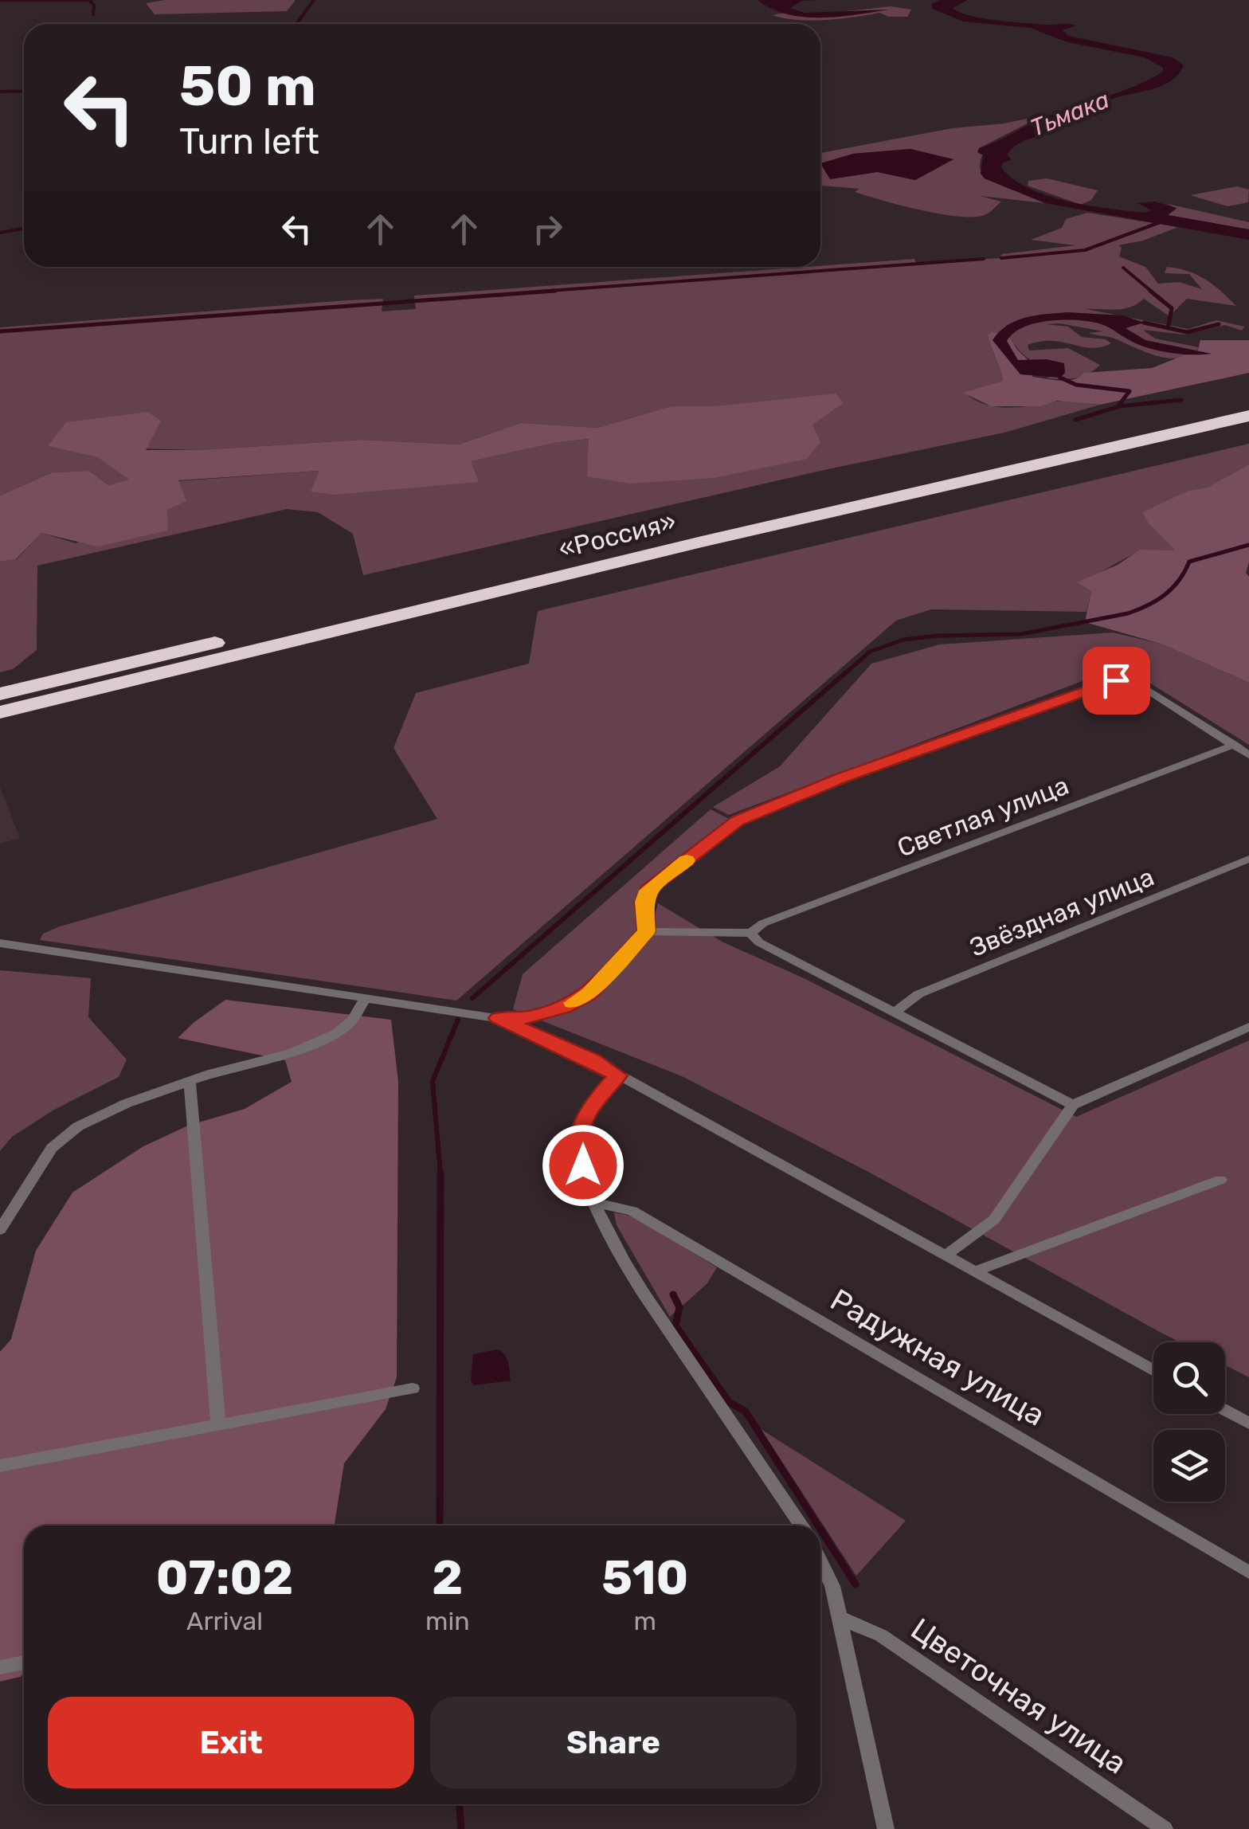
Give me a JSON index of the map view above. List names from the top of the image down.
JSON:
{
  "streets": {
    "highway": ["«Россия»"],
    "street": [
      "Светлая улица",
      "Звёздная улица",
      "Радужная улица",
      "Цветочная улица"
    ]
  },
  "water": ["Тьмака"],
  "page": {
    "turn": ["50 m", "Turn left"],
    "eta": [
      "07:02",
      "Arrival",
      "2",
      "min",
      "510",
      "m"
    ],
    "buttons": ["Exit", "Share"]
  }
}
